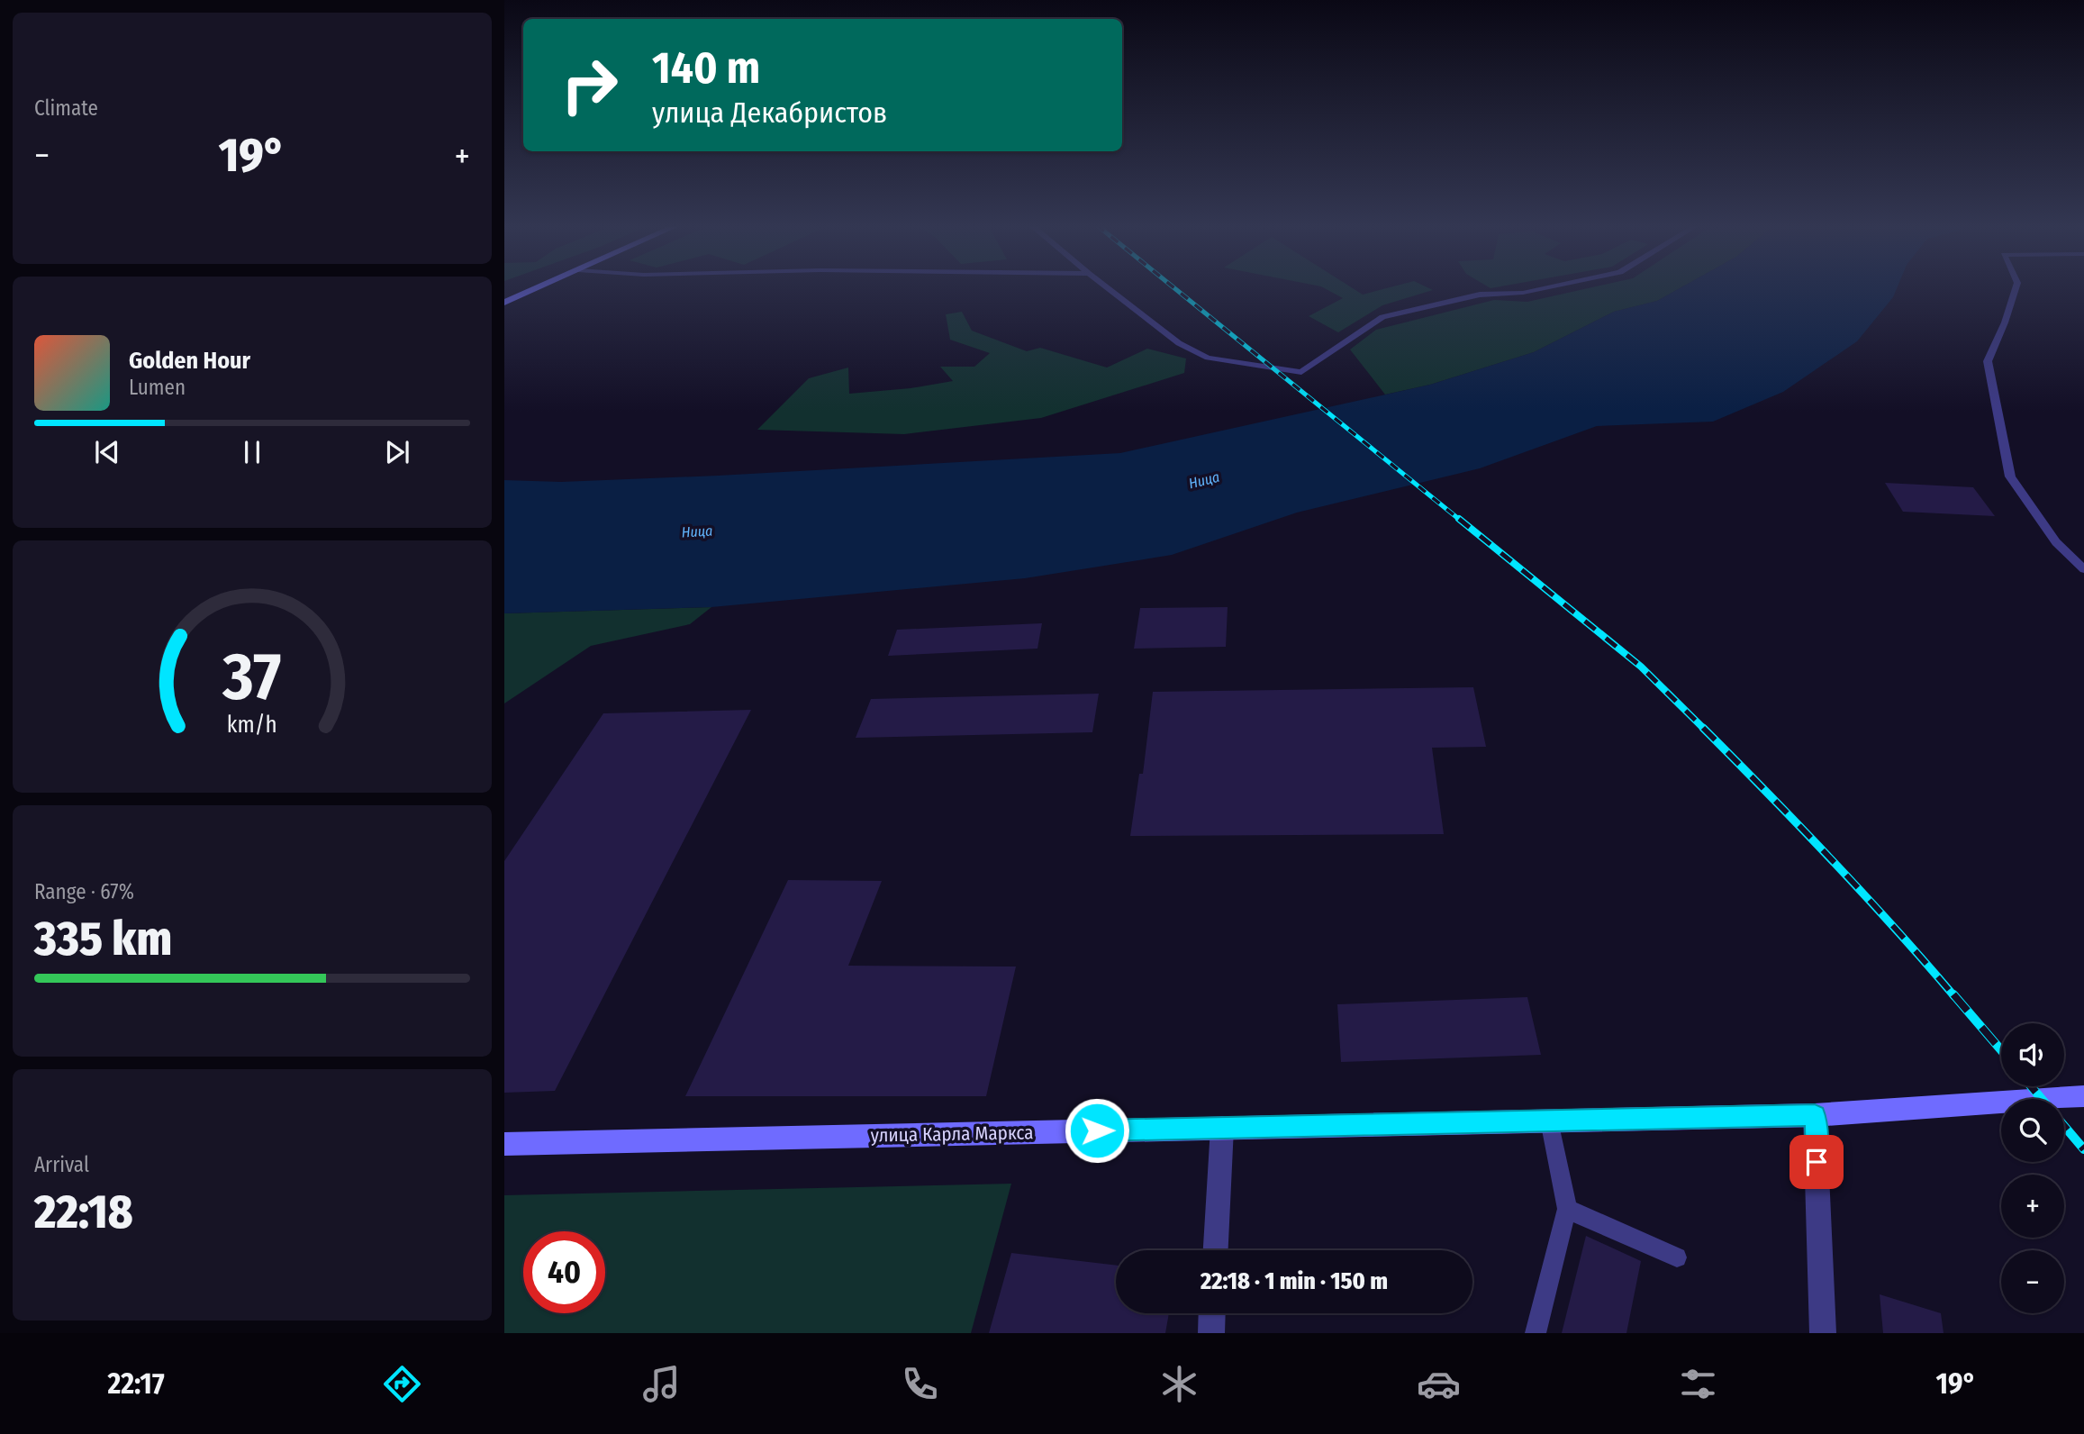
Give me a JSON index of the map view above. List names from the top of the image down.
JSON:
{
  "streets": {
    "street": ["улица Карла Маркса"]
  },
  "water": ["Ница"],
  "page": {
    "tile": [
      "Climate",
      ["Range · 67%", "335 km"],
      ["Arrival", "22:18"]
    ],
    "turn": ["140 m", "улица Декабристов"],
    "heat": ["−", "19°", "+"],
    "song": ["Golden Hour", "Lumen"],
    "map_buttons": ["+", "−"],
    "limit": "40",
    "trip": "22:18 · 1 min · 150 m",
    "tabs": ["22:17", "19°"],
    "gauge": ["37", "km/h"]
  }
}
